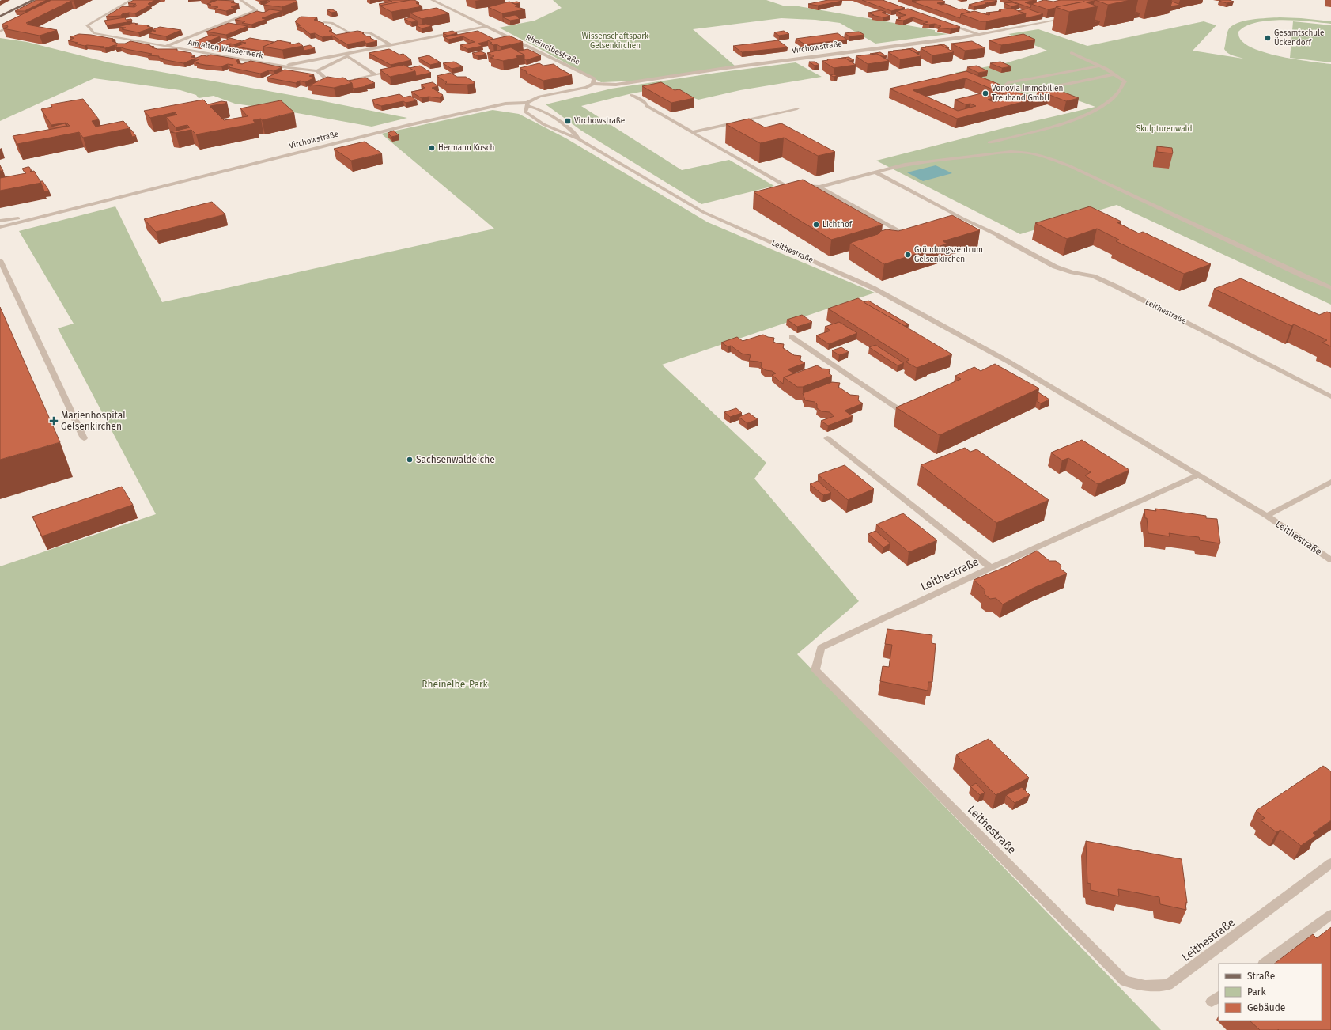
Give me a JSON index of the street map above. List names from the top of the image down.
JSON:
{
  "streets": {
    "street": [
      "Virchowstraße",
      "Am alten Wasserwerk",
      "Rheinelbestraße",
      "Leithestraße"
    ]
  },
  "crossings": [
    ["Virchowstraße", "Rheinelbestraße"],
    ["Virchowstraße", "Leithestraße"],
    ["Am alten Wasserwerk", "Rheinelbestraße"]
  ],
  "parks": ["Wissenschaftspark Gelsenkirchen", "Skulpturenwald", "Rheinelbe-Park"],
  "places": {
    "other": [
      "Gesamtschule Ückendorf",
      "Vonovia Immobilien Treuhand GmbH",
      "Hermann Kusch",
      "Lichthof",
      "Gründungszentrum Gelsenkirchen",
      "Sachsenwaldeiche"
    ],
    "transit": ["Virchowstraße"],
    "health": ["Marienhospital Gelsenkirchen"]
  },
  "legend": ["Straße", "Park", "Gebäude"]
}
